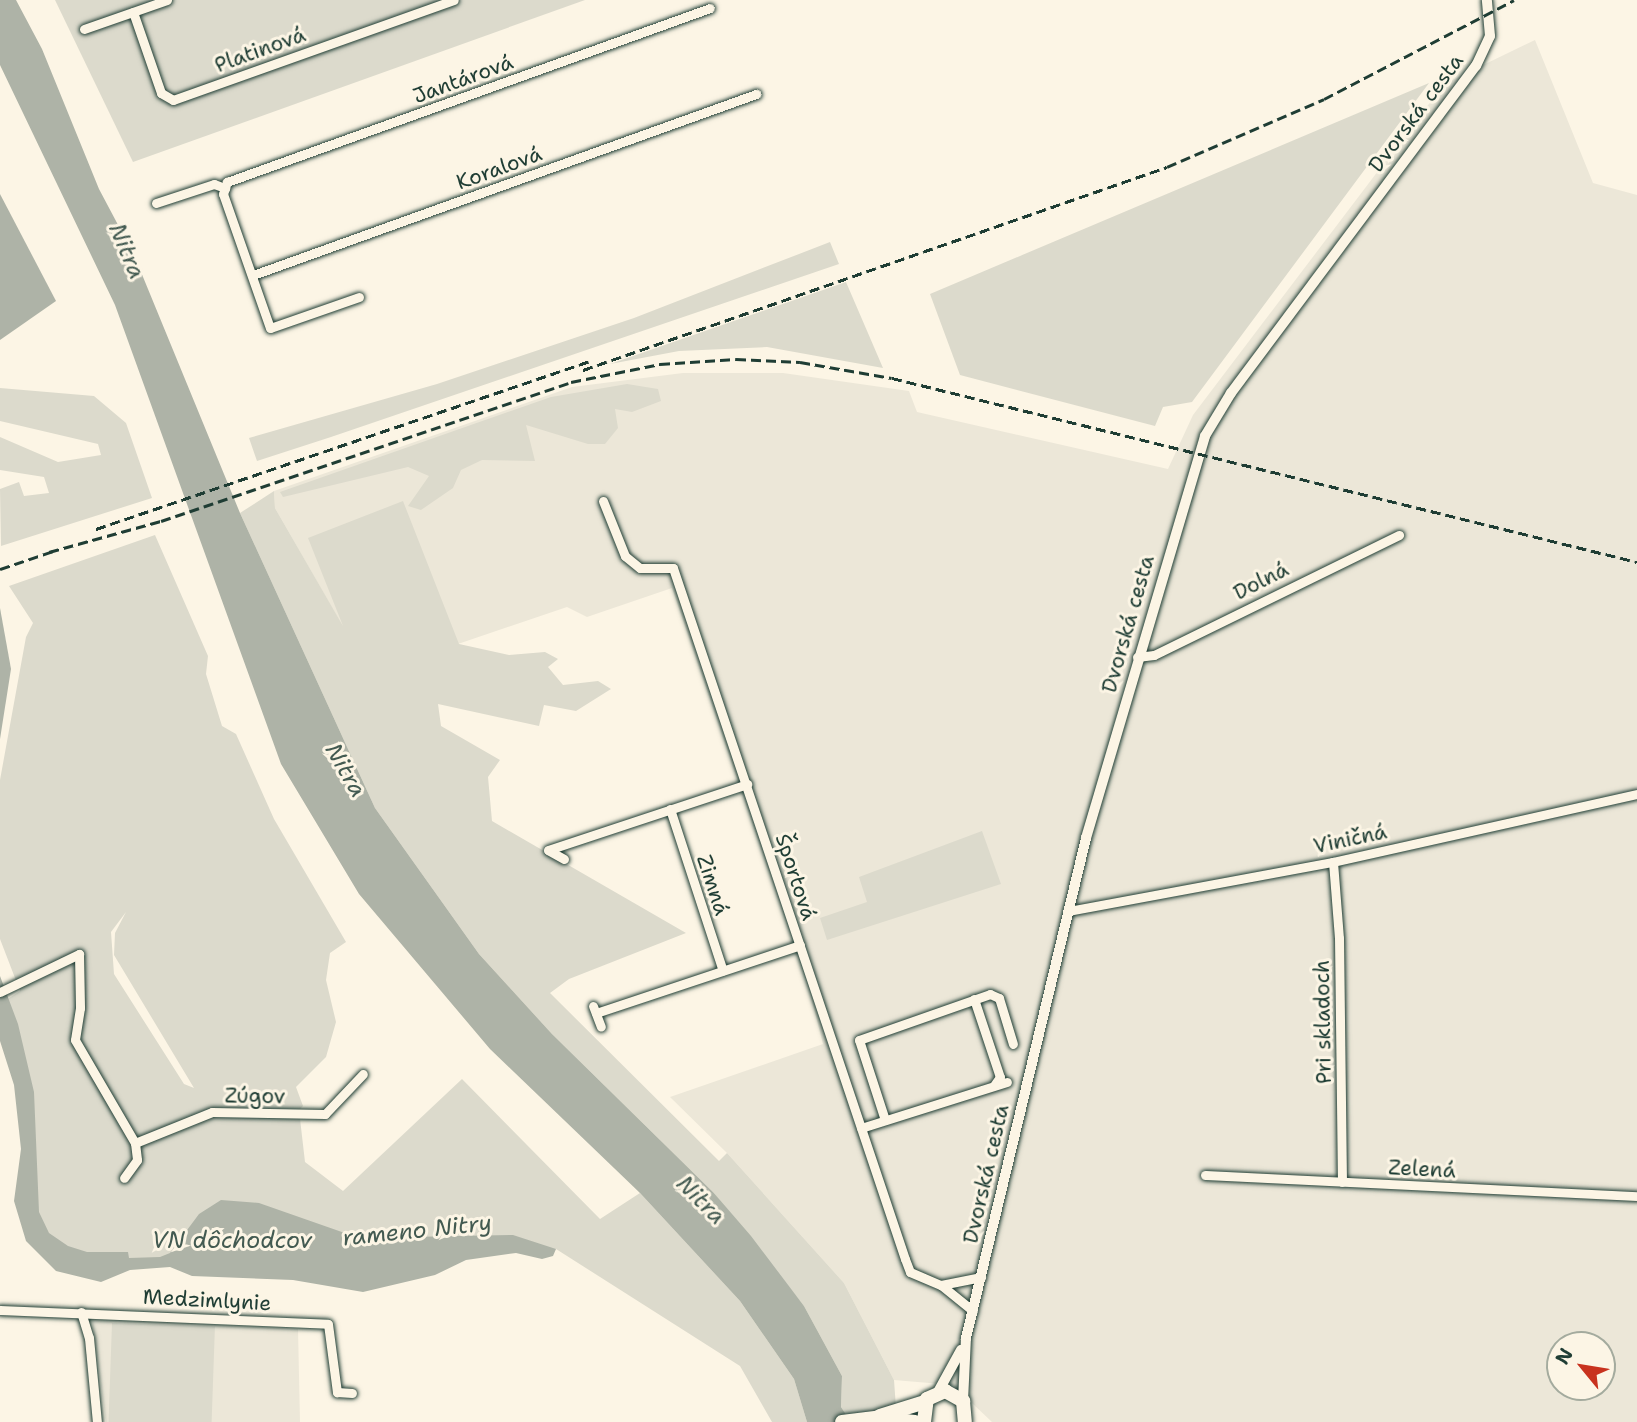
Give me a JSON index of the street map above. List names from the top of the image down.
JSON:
{
  "streets": {
    "street": [
      "Platinová",
      "Jantárová",
      "Dvorská cesta",
      "Koralová",
      "Dolná",
      "Viničná",
      "Športová",
      "Zimná",
      "Pri skladoch",
      "Zúgov",
      "Zelená",
      "Medzimlynie"
    ]
  },
  "crossings": [
    ["Dvorská cesta", "Dolná"],
    ["Dvorská cesta", "Viničná"],
    ["Dvorská cesta", "Športová"],
    ["Viničná", "Pri skladoch"],
    ["Pri skladoch", "Zelená"]
  ],
  "water": ["Nitra", "rameno Nitry", "VN dôchodcov"],
  "north": "top left"
}
